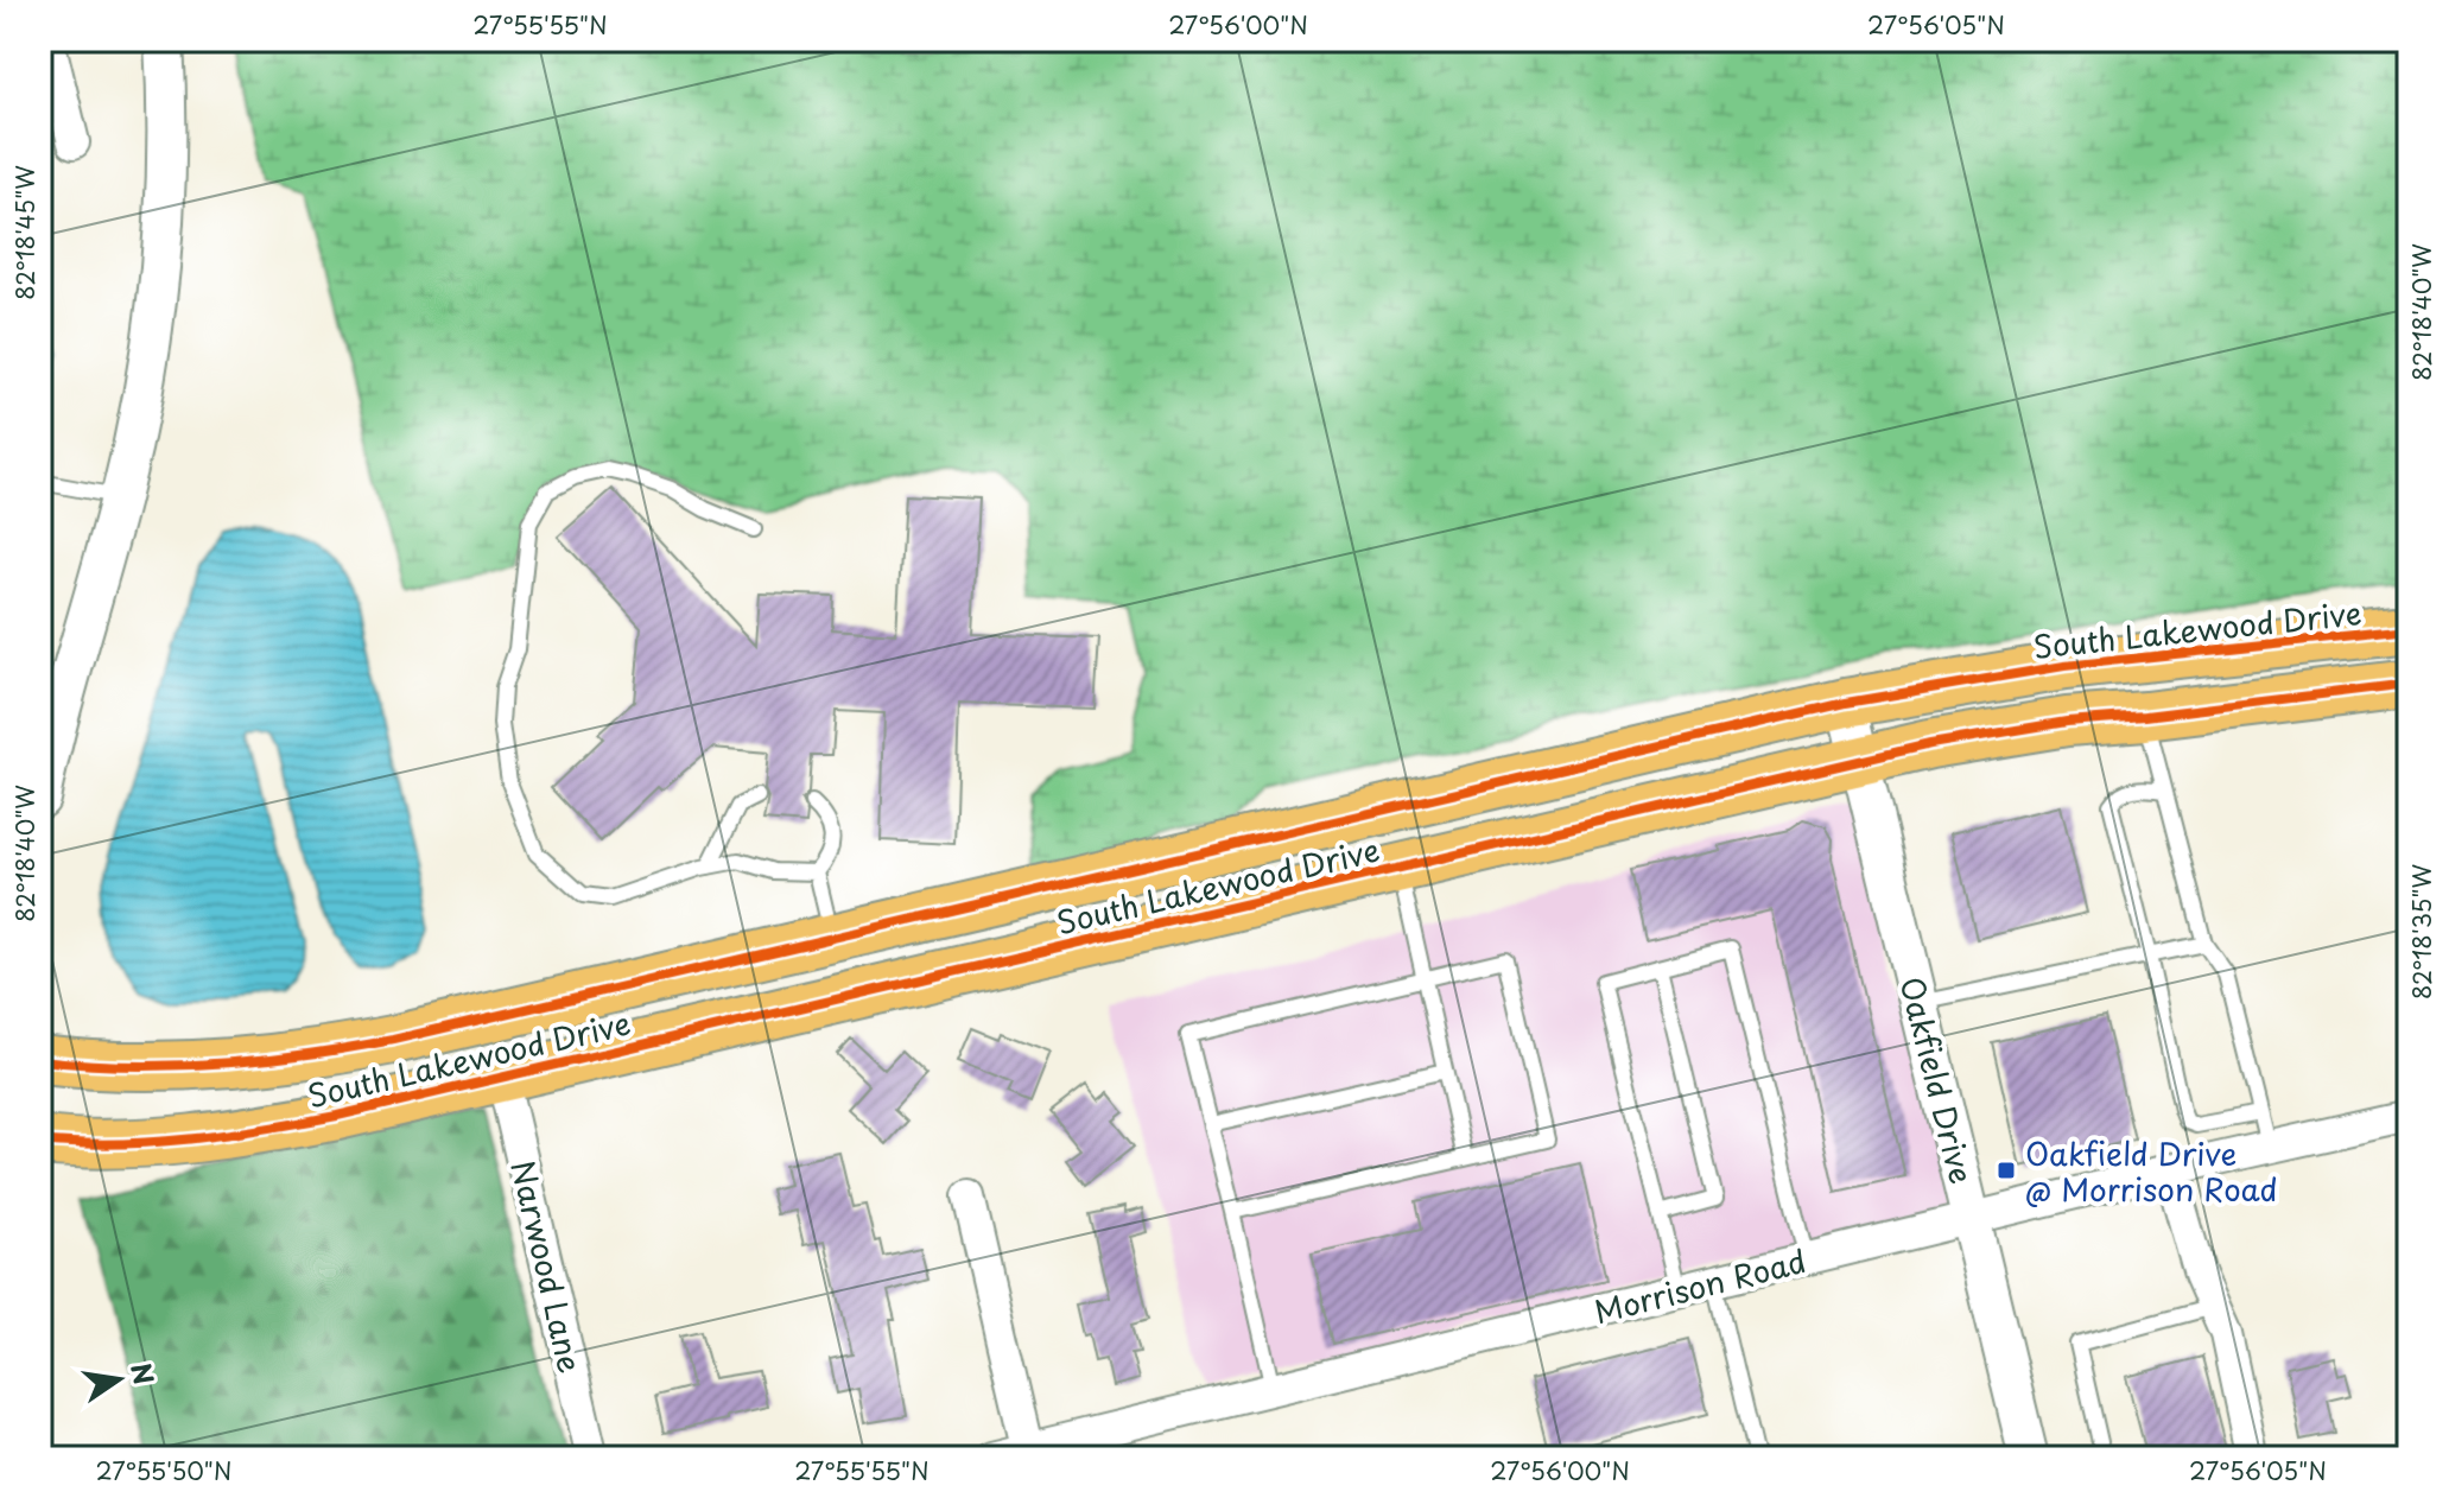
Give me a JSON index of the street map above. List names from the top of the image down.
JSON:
{
  "streets": {
    "main road": ["South Lakewood Drive"],
    "street": ["Oakfield Drive", "Narwood Lane", "Morrison Road"]
  },
  "crossings": [
    ["South Lakewood Drive", "Oakfield Drive"],
    ["South Lakewood Drive", "Narwood Lane"],
    ["Oakfield Drive", "Morrison Road"]
  ],
  "places": {
    "transit": ["Oakfield Drive @ Morrison Road"]
  },
  "north": "right",
  "coordinates": [
    "27°55'55\"N",
    "27°56'00\"N",
    "27°56'05\"N",
    "82°18'45\"W",
    "82°18'40\"W",
    "82°18'35\"W",
    "27°55'50\"N"
  ]
}
